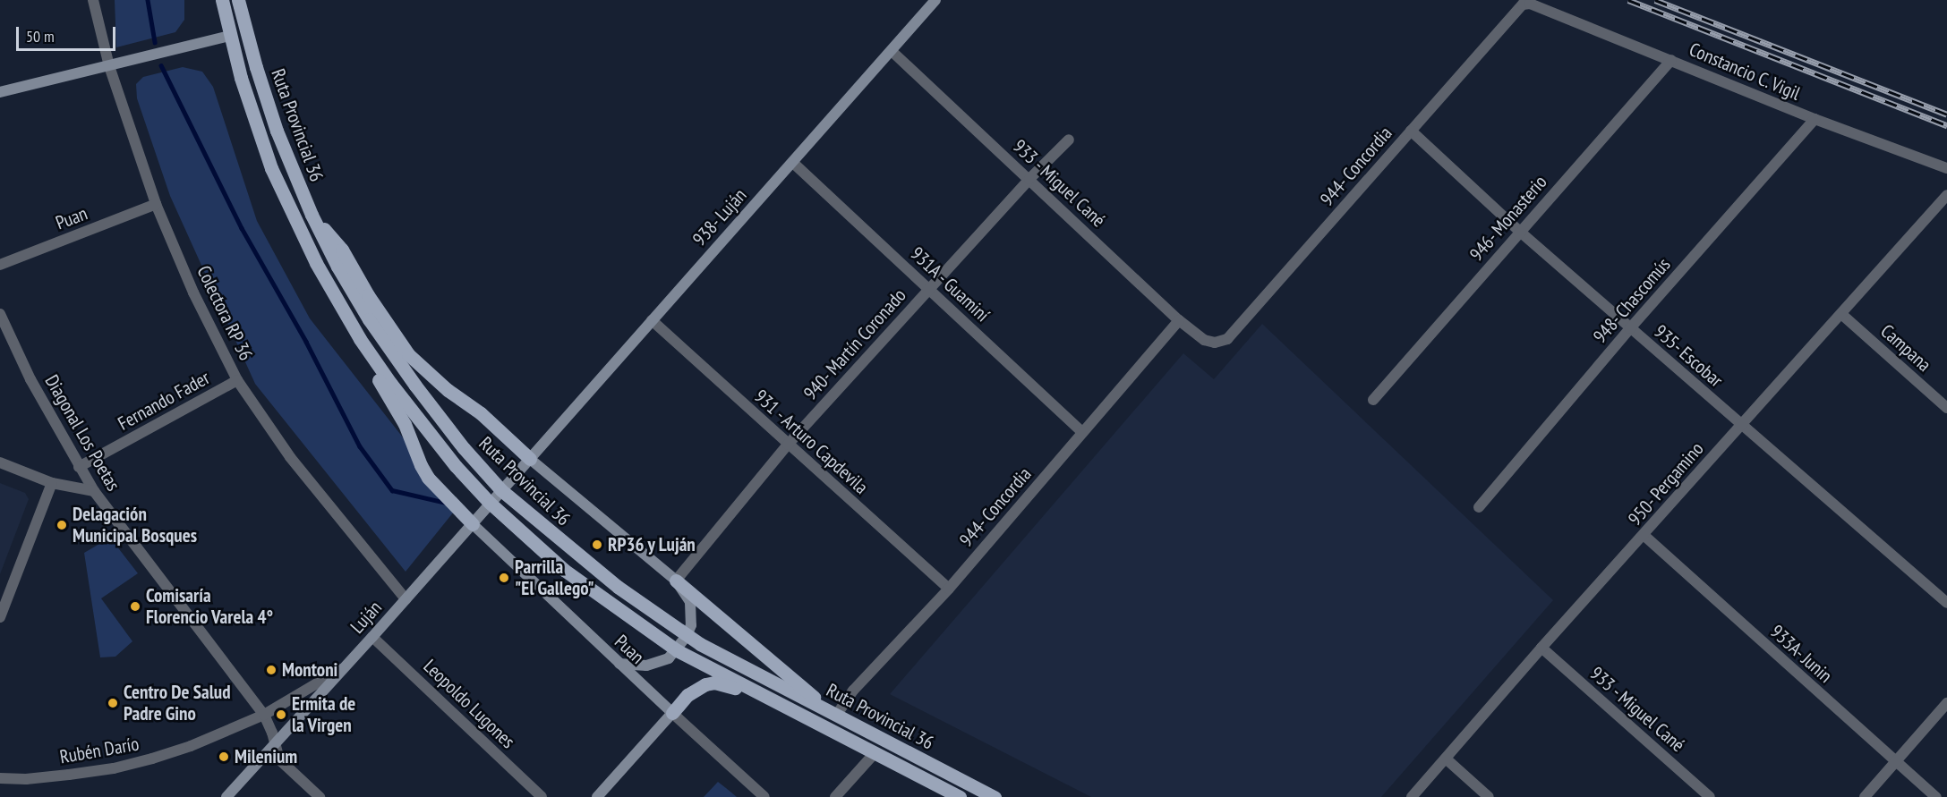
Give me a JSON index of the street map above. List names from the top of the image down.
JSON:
{
  "streets": {
    "main road": [
      "Ruta Provincial 36",
      "938- Luján",
      "Puan",
      "Luján"
    ],
    "street": [
      "Constancio C. Vigil",
      "944- Concordia",
      "933 - Miguel Cané",
      "946- Monasterio",
      "931A - Guaminí",
      "948- Chascomús",
      "Colectora RP 36",
      "940- Martín Coronado",
      "Campana",
      "935- Escobar",
      "Fernando Fader",
      "Diagonal Los Poetas",
      "931 - Arturo Capdevila",
      "950- Pergamino",
      "933A- Junin",
      "Leopoldo Lugones",
      "Rubén Darío"
    ]
  },
  "crossings": [
    ["Constancio C. Vigil", "944- Concordia"],
    ["Constancio C. Vigil", "946- Monasterio"],
    ["Constancio C. Vigil", "948- Chascomús"],
    ["Ruta Provincial 36", "944- Concordia"],
    ["Ruta Provincial 36", "Luján"],
    ["944- Concordia", "933 - Miguel Cané"],
    ["944- Concordia", "931A - Guaminí"],
    ["944- Concordia", "935- Escobar"],
    ["944- Concordia", "931 - Arturo Capdevila"],
    ["933 - Miguel Cané", "938- Luján"],
    ["933 - Miguel Cané", "940- Martín Coronado"],
    ["933 - Miguel Cané", "950- Pergamino"],
    ["938- Luján", "931A - Guaminí"],
    ["938- Luján", "931 - Arturo Capdevila"],
    ["938- Luján", "Luján"],
    ["Puan", "Colectora RP 36"],
    ["Puan", "Luján"],
    ["946- Monasterio", "935- Escobar"],
    ["931A - Guaminí", "940- Martín Coronado"],
    ["948- Chascomús", "935- Escobar"],
    ["Colectora RP 36", "Fernando Fader"],
    ["Colectora RP 36", "Luján"],
    ["940- Martín Coronado", "931 - Arturo Capdevila"],
    ["Campana", "950- Pergamino"],
    ["935- Escobar", "950- Pergamino"],
    ["Fernando Fader", "Diagonal Los Poetas"],
    ["Diagonal Los Poetas", "Luján"],
    ["Diagonal Los Poetas", "Rubén Darío"],
    ["950- Pergamino", "933A- Junin"],
    ["Luján", "Leopoldo Lugones"],
    ["Luján", "Rubén Darío"]
  ],
  "places": [
    "Delagación Municipal Bosques",
    "RP36 y Luján",
    "Parrilla \"El Gallego\"",
    "Comisaría Florencio Varela 4°",
    "Montoni",
    "Centro De Salud Padre Gino",
    "Ermita de la Virgen",
    "Milenium"
  ],
  "scale_bar": "50 m"
}
